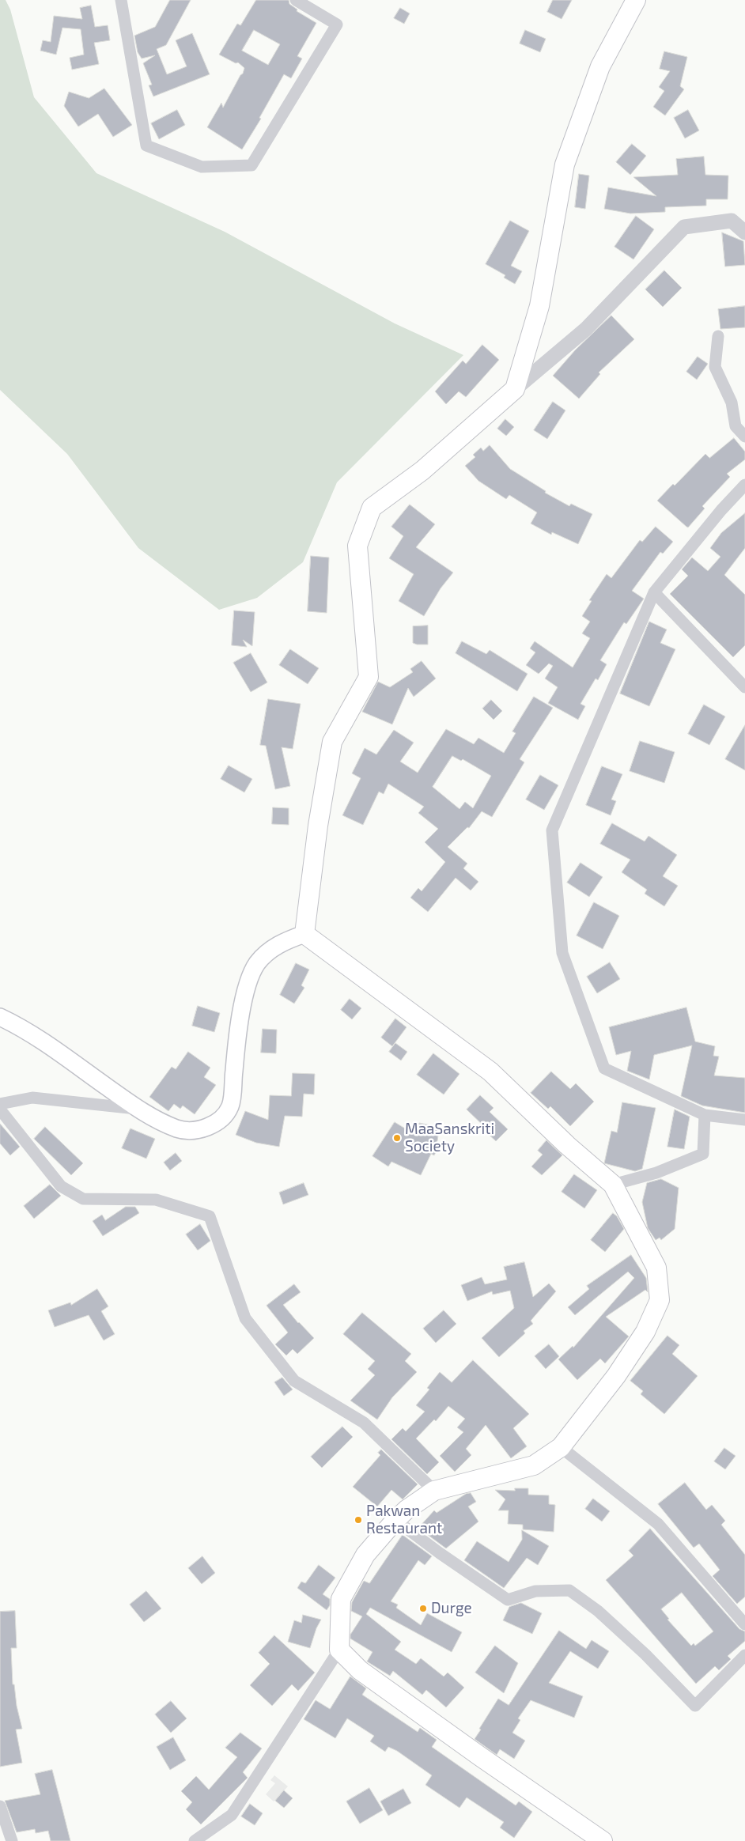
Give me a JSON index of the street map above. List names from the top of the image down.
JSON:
{
  "places": ["MaaSanskriti Society", "Pakwan Restaurant", "Durge"]
}
